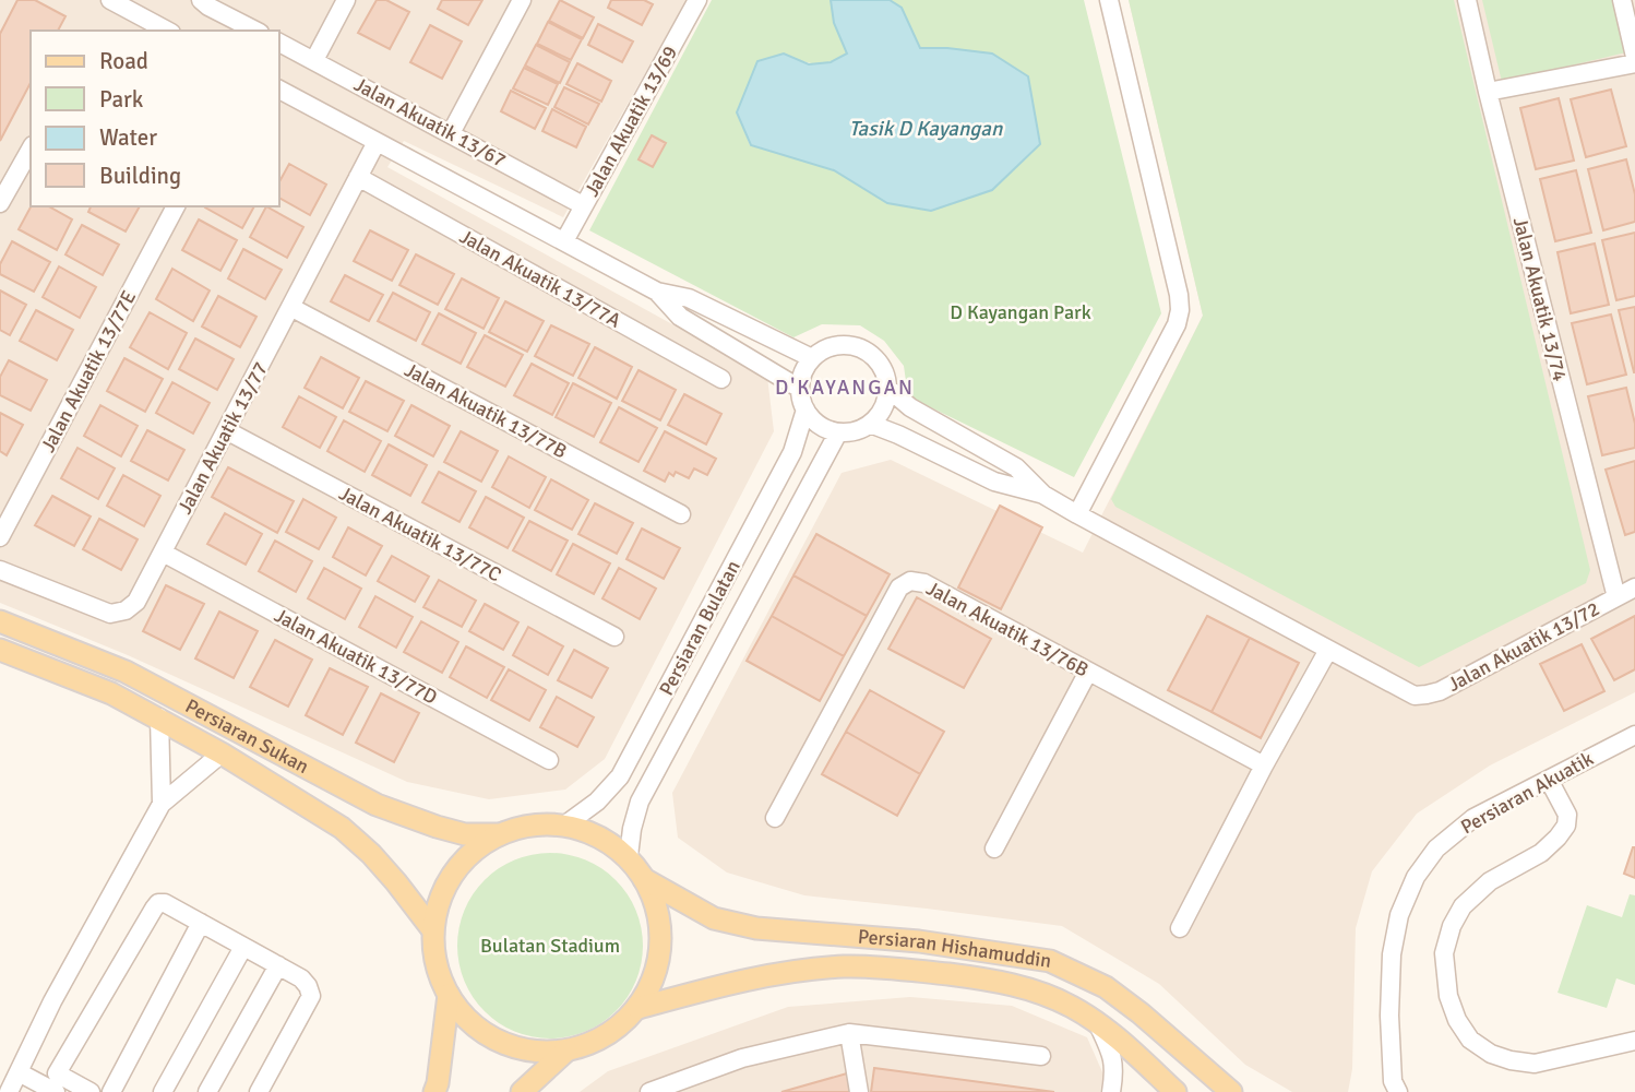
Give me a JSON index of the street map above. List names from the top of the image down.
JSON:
{
  "streets": {
    "main road": ["Persiaran Sukan", "Persiaran Hishamuddin"],
    "street": [
      "Jalan Akuatik 13/69",
      "Jalan Akuatik 13/67",
      "Jalan Akuatik 13/77A",
      "Jalan Akuatik 13/74",
      "Jalan Akuatik 13/77E",
      "Jalan Akuatik 13/77B",
      "Jalan Akuatik 13/77",
      "Jalan Akuatik 13/77C",
      "Persiaran Bulatan",
      "Jalan Akuatik 13/76B",
      "Jalan Akuatik 13/72",
      "Jalan Akuatik 13/77D",
      "Persiaran Akuatik"
    ]
  },
  "crossings": [
    ["Jalan Akuatik 13/69", "Jalan Akuatik 13/67"],
    ["Jalan Akuatik 13/77A", "Jalan Akuatik 13/77"],
    ["Jalan Akuatik 13/74", "Jalan Akuatik 13/72"],
    ["Jalan Akuatik 13/77B", "Jalan Akuatik 13/77"],
    ["Jalan Akuatik 13/77", "Jalan Akuatik 13/77C"],
    ["Jalan Akuatik 13/77", "Jalan Akuatik 13/77D"],
    ["Persiaran Bulatan", "Persiaran Sukan"],
    ["Persiaran Bulatan", "Persiaran Hishamuddin"],
    ["Persiaran Sukan", "Persiaran Hishamuddin"]
  ],
  "districts": ["D'KAYANGAN"],
  "water": ["Tasik D Kayangan"],
  "parks": ["D Kayangan Park", "Bulatan Stadium"],
  "legend": [
    "Road",
    "Park",
    "Water",
    "Building"
  ]
}
